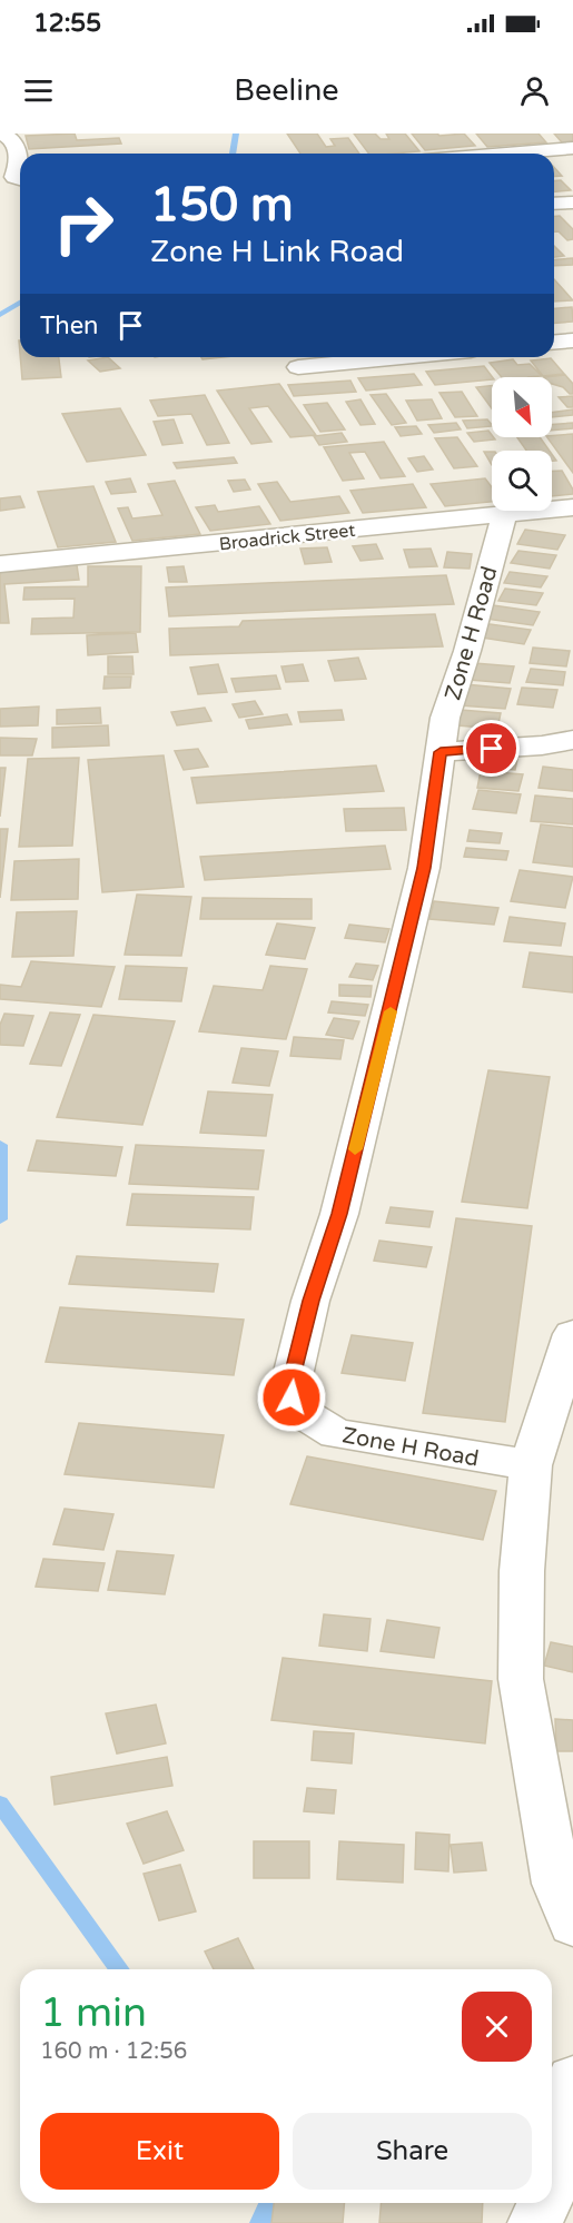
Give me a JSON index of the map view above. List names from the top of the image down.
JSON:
{
  "streets": {
    "street": ["Broadrick Street", "Zone H Road"]
  },
  "crossings": [
    ["Broadrick Street", "Zone H Road"]
  ],
  "north": "bottom right",
  "page": {
    "status": "12:55",
    "header": "Beeline",
    "turn": ["150 m", "Zone H Link Road"],
    "then": "Then",
    "heading": ["1 min", "160 m · 12:56"],
    "buttons": ["Exit", "Share"]
  }
}
